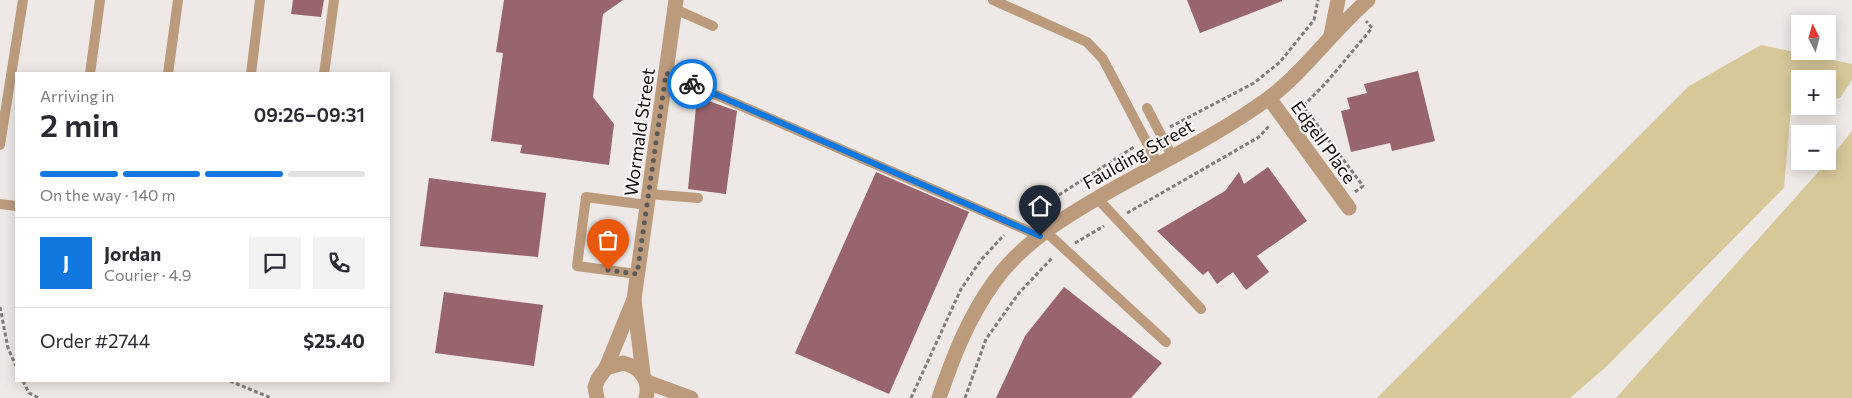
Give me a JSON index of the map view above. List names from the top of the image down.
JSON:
{
  "streets": {
    "street": ["Wormald Street", "Edgell Place", "Faulding Street"]
  },
  "crossings": [
    ["Edgell Place", "Faulding Street"]
  ],
  "north": "top",
  "page": {
    "map_buttons": ["+", "−"],
    "heading": ["2 min", "Arriving in", "09:26–09:31"],
    "panel": [
      "Jordan",
      "Courier · 4.9",
      "Order #2744",
      "$25.40"
    ],
    "bar": "On the way · 140 m",
    "round": "J"
  }
}
